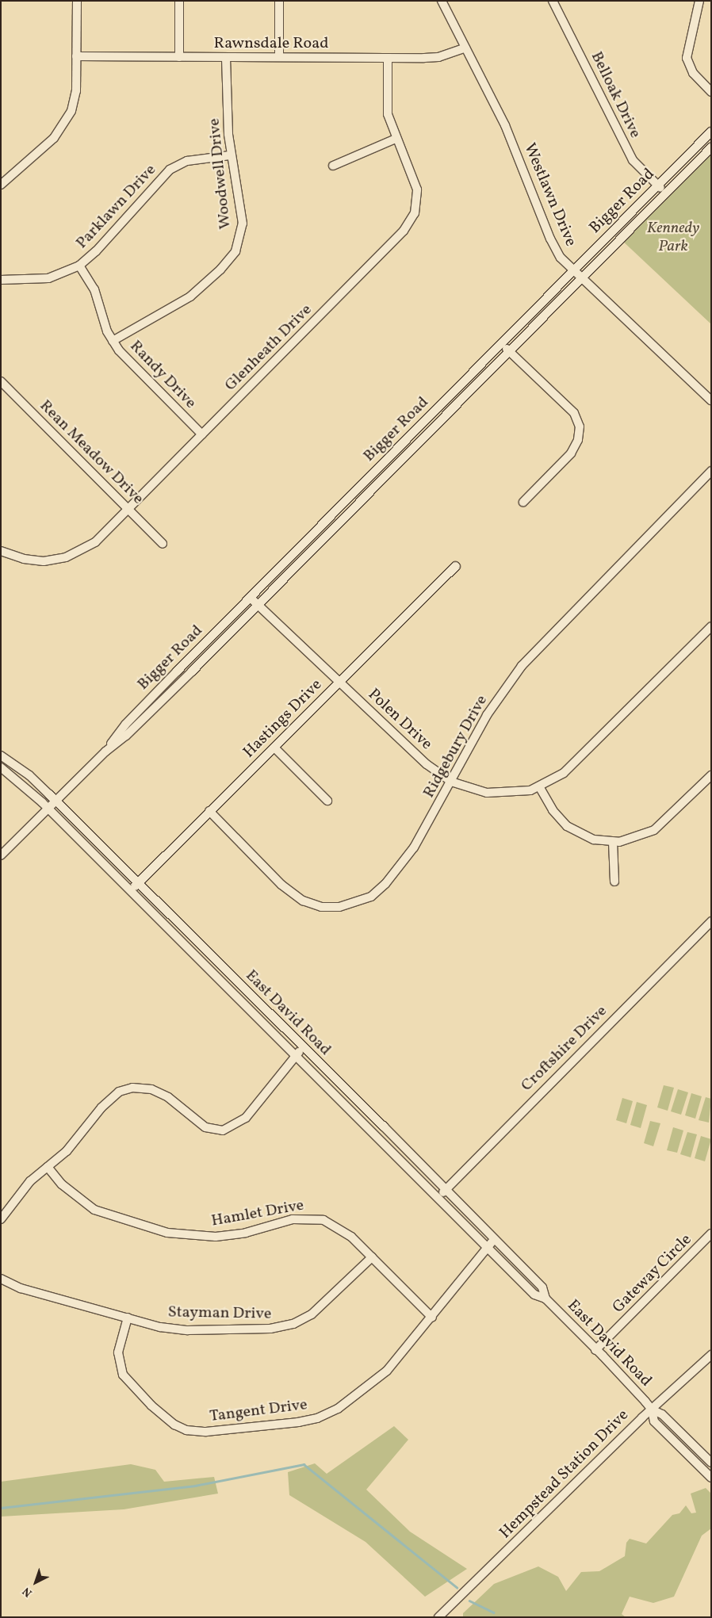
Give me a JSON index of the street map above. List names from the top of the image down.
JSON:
{
  "streets": {
    "street": [
      "Rawnsdale Road",
      "Belloak Drive",
      "Woodwell Drive",
      "Westlawn Drive",
      "Bigger Road",
      "Parklawn Drive",
      "Glenheath Drive",
      "Randy Drive",
      "Rean Meadow Drive",
      "Hastings Drive",
      "Polen Drive",
      "Ridgebury Drive",
      "East David Road",
      "Croftshire Drive",
      "Hamlet Drive",
      "Gateway Circle",
      "Stayman Drive",
      "Tangent Drive",
      "Hempstead Station Drive"
    ]
  },
  "crossings": [
    ["Rawnsdale Road", "Woodwell Drive"],
    ["Rawnsdale Road", "Westlawn Drive"],
    ["Rawnsdale Road", "Glenheath Drive"],
    ["Belloak Drive", "Bigger Road"],
    ["Woodwell Drive", "Parklawn Drive"],
    ["Woodwell Drive", "Randy Drive"],
    ["Westlawn Drive", "Bigger Road"],
    ["Bigger Road", "Polen Drive"],
    ["Bigger Road", "East David Road"],
    ["Parklawn Drive", "Randy Drive"],
    ["Glenheath Drive", "Randy Drive"],
    ["Glenheath Drive", "Rean Meadow Drive"],
    ["Hastings Drive", "Polen Drive"],
    ["Hastings Drive", "Ridgebury Drive"],
    ["Hastings Drive", "East David Road"],
    ["Polen Drive", "Ridgebury Drive"],
    ["East David Road", "Croftshire Drive"],
    ["East David Road", "Gateway Circle"],
    ["East David Road", "Tangent Drive"],
    ["East David Road", "Hempstead Station Drive"],
    ["Hamlet Drive", "Stayman Drive"],
    ["Hamlet Drive", "Tangent Drive"],
    ["Stayman Drive", "Tangent Drive"]
  ],
  "parks": ["Kennedy Park"],
  "north": "bottom left"
}
